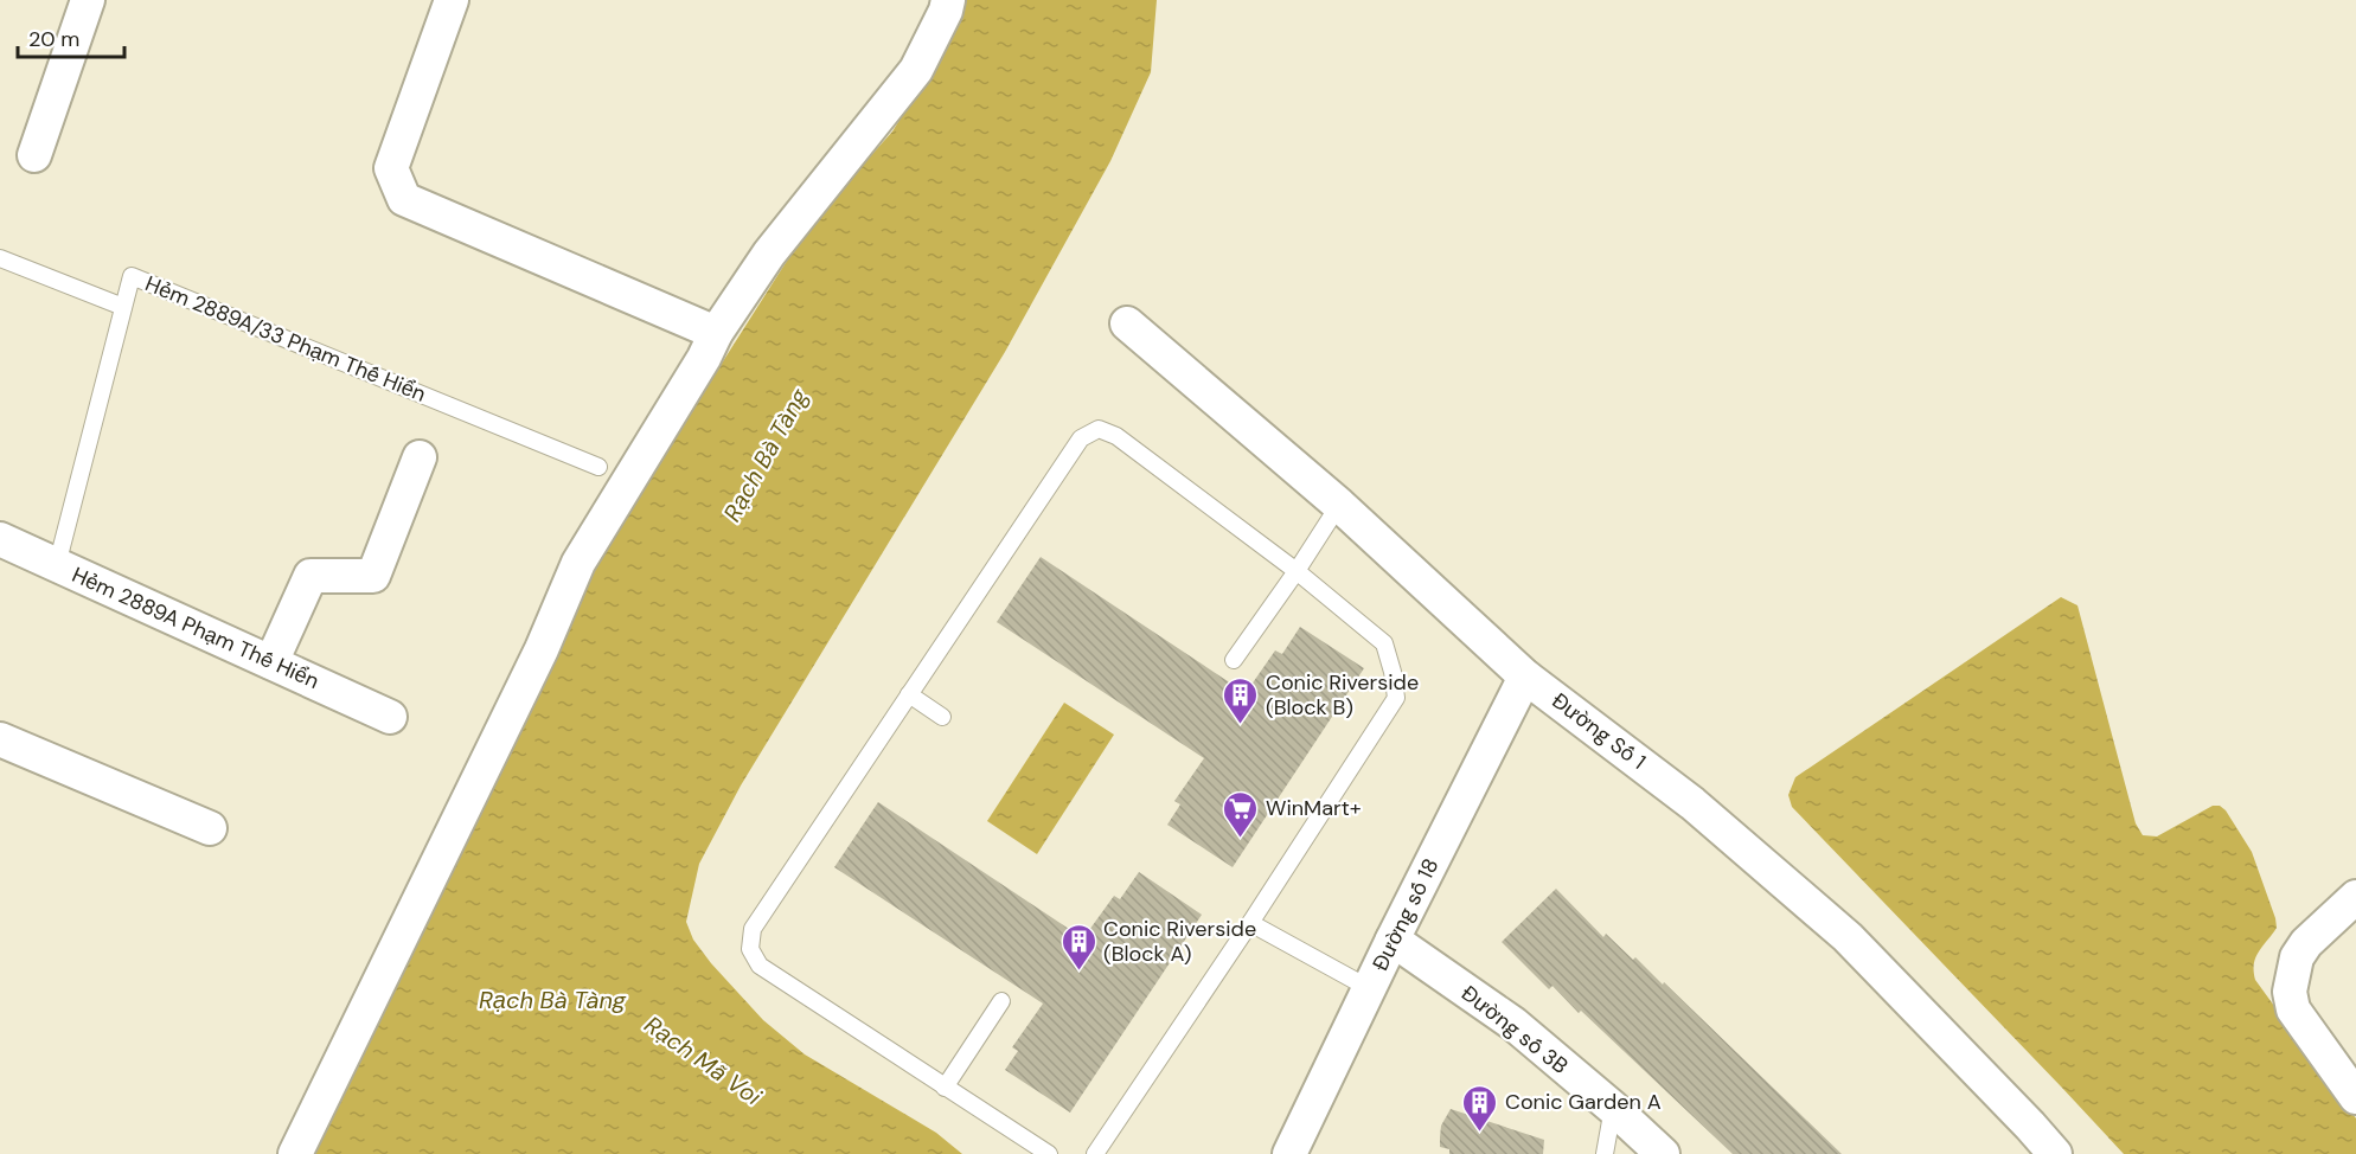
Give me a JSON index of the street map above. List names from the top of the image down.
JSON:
{
  "streets": {
    "street": [
      "Hẻm 2889A Phạm Thế Hiển",
      "Đường Số 1",
      "Đường số 18",
      "Đường số 3B"
    ],
    "lane": ["Hẻm 2889A/33 Phạm Thế Hiển"]
  },
  "crossings": [
    ["Hẻm 2889A/33 Phạm Thế Hiển", "Hẻm 2889A Phạm Thế Hiển"],
    ["Đường Số 1", "Đường số 18"],
    ["Đường số 18", "Đường số 3B"]
  ],
  "water": ["Rạch Bà Tàng", "Rạch Mã Voi"],
  "places": {
    "building": ["Conic Riverside (Block B)", "Conic Riverside (Block A)", "Conic Garden A"],
    "supermarket": ["WinMart+"]
  },
  "scale_bar": "20 m"
}
